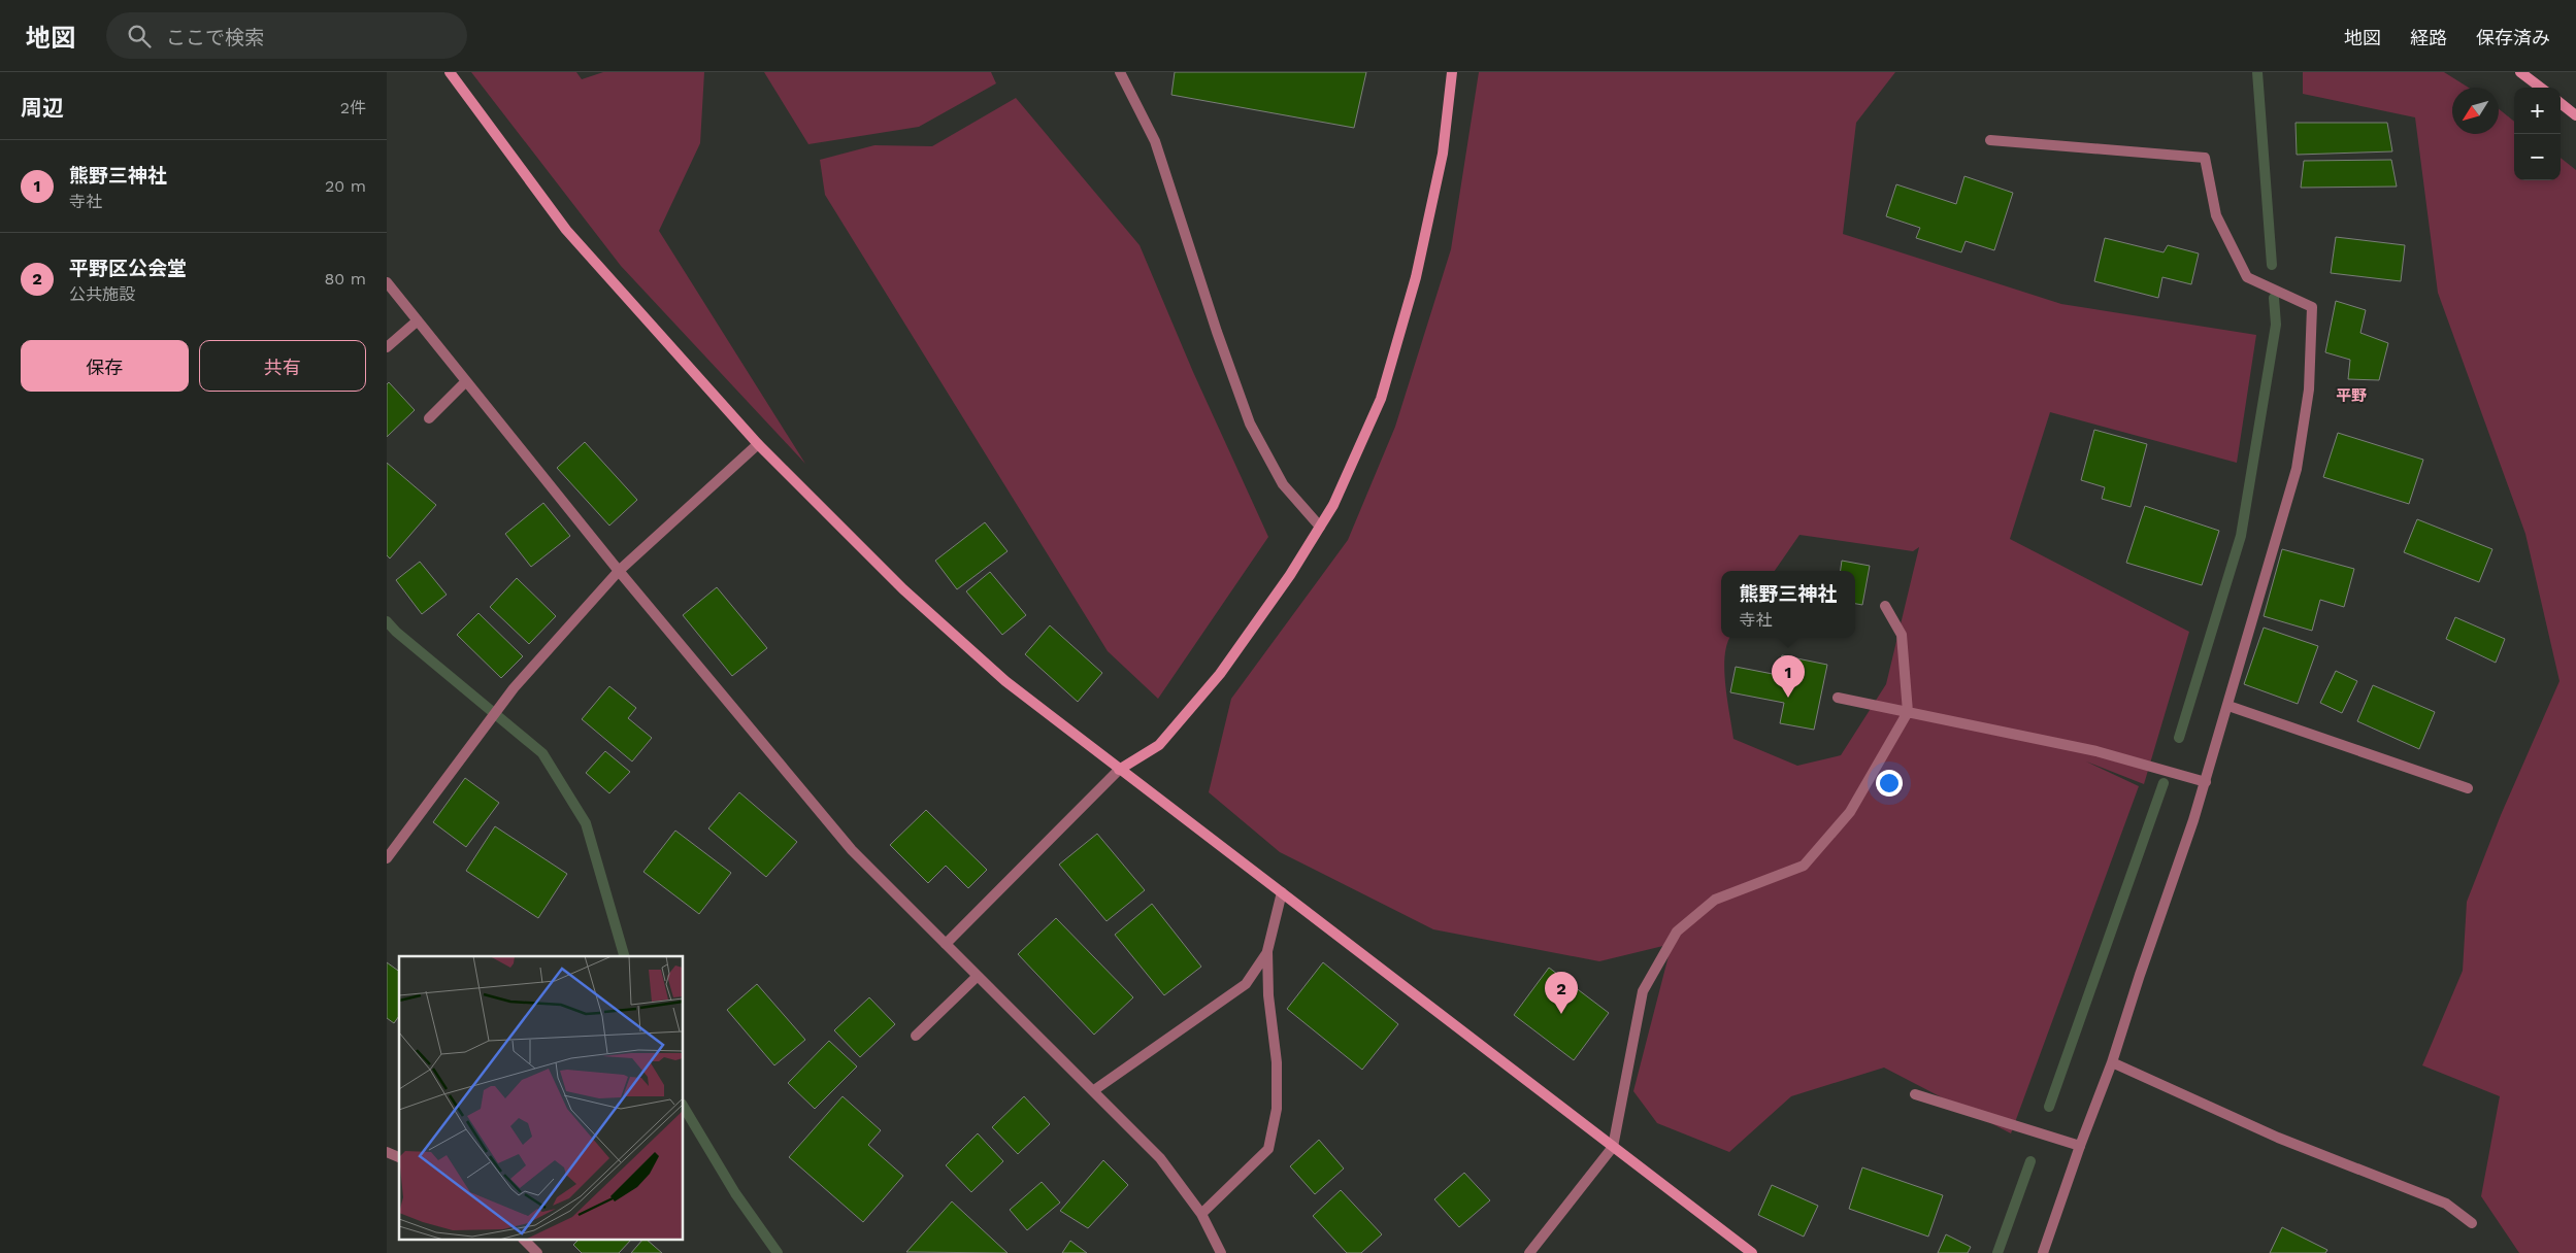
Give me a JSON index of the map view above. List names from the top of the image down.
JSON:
{
  "districts": ["平野"],
  "north": "bottom left",
  "page": {
    "header": "地図",
    "search": "ここで検索",
    "nav": ["地図", "経路", "保存済み"],
    "heading": ["周辺", "2件"],
    "map_buttons": ["+", "−"],
    "list": [
      {
        "mark": "1",
        "name": "熊野三神社",
        "note": "寺社",
        "value": "20 m"
      },
      {
        "mark": "2",
        "name": "平野区公会堂",
        "note": "公共施設",
        "value": "80 m"
      }
    ],
    "buttons": ["保存", "共有"],
    "popup": ["熊野三神社", "寺社"],
    "pins": ["1", "2"]
  }
}
